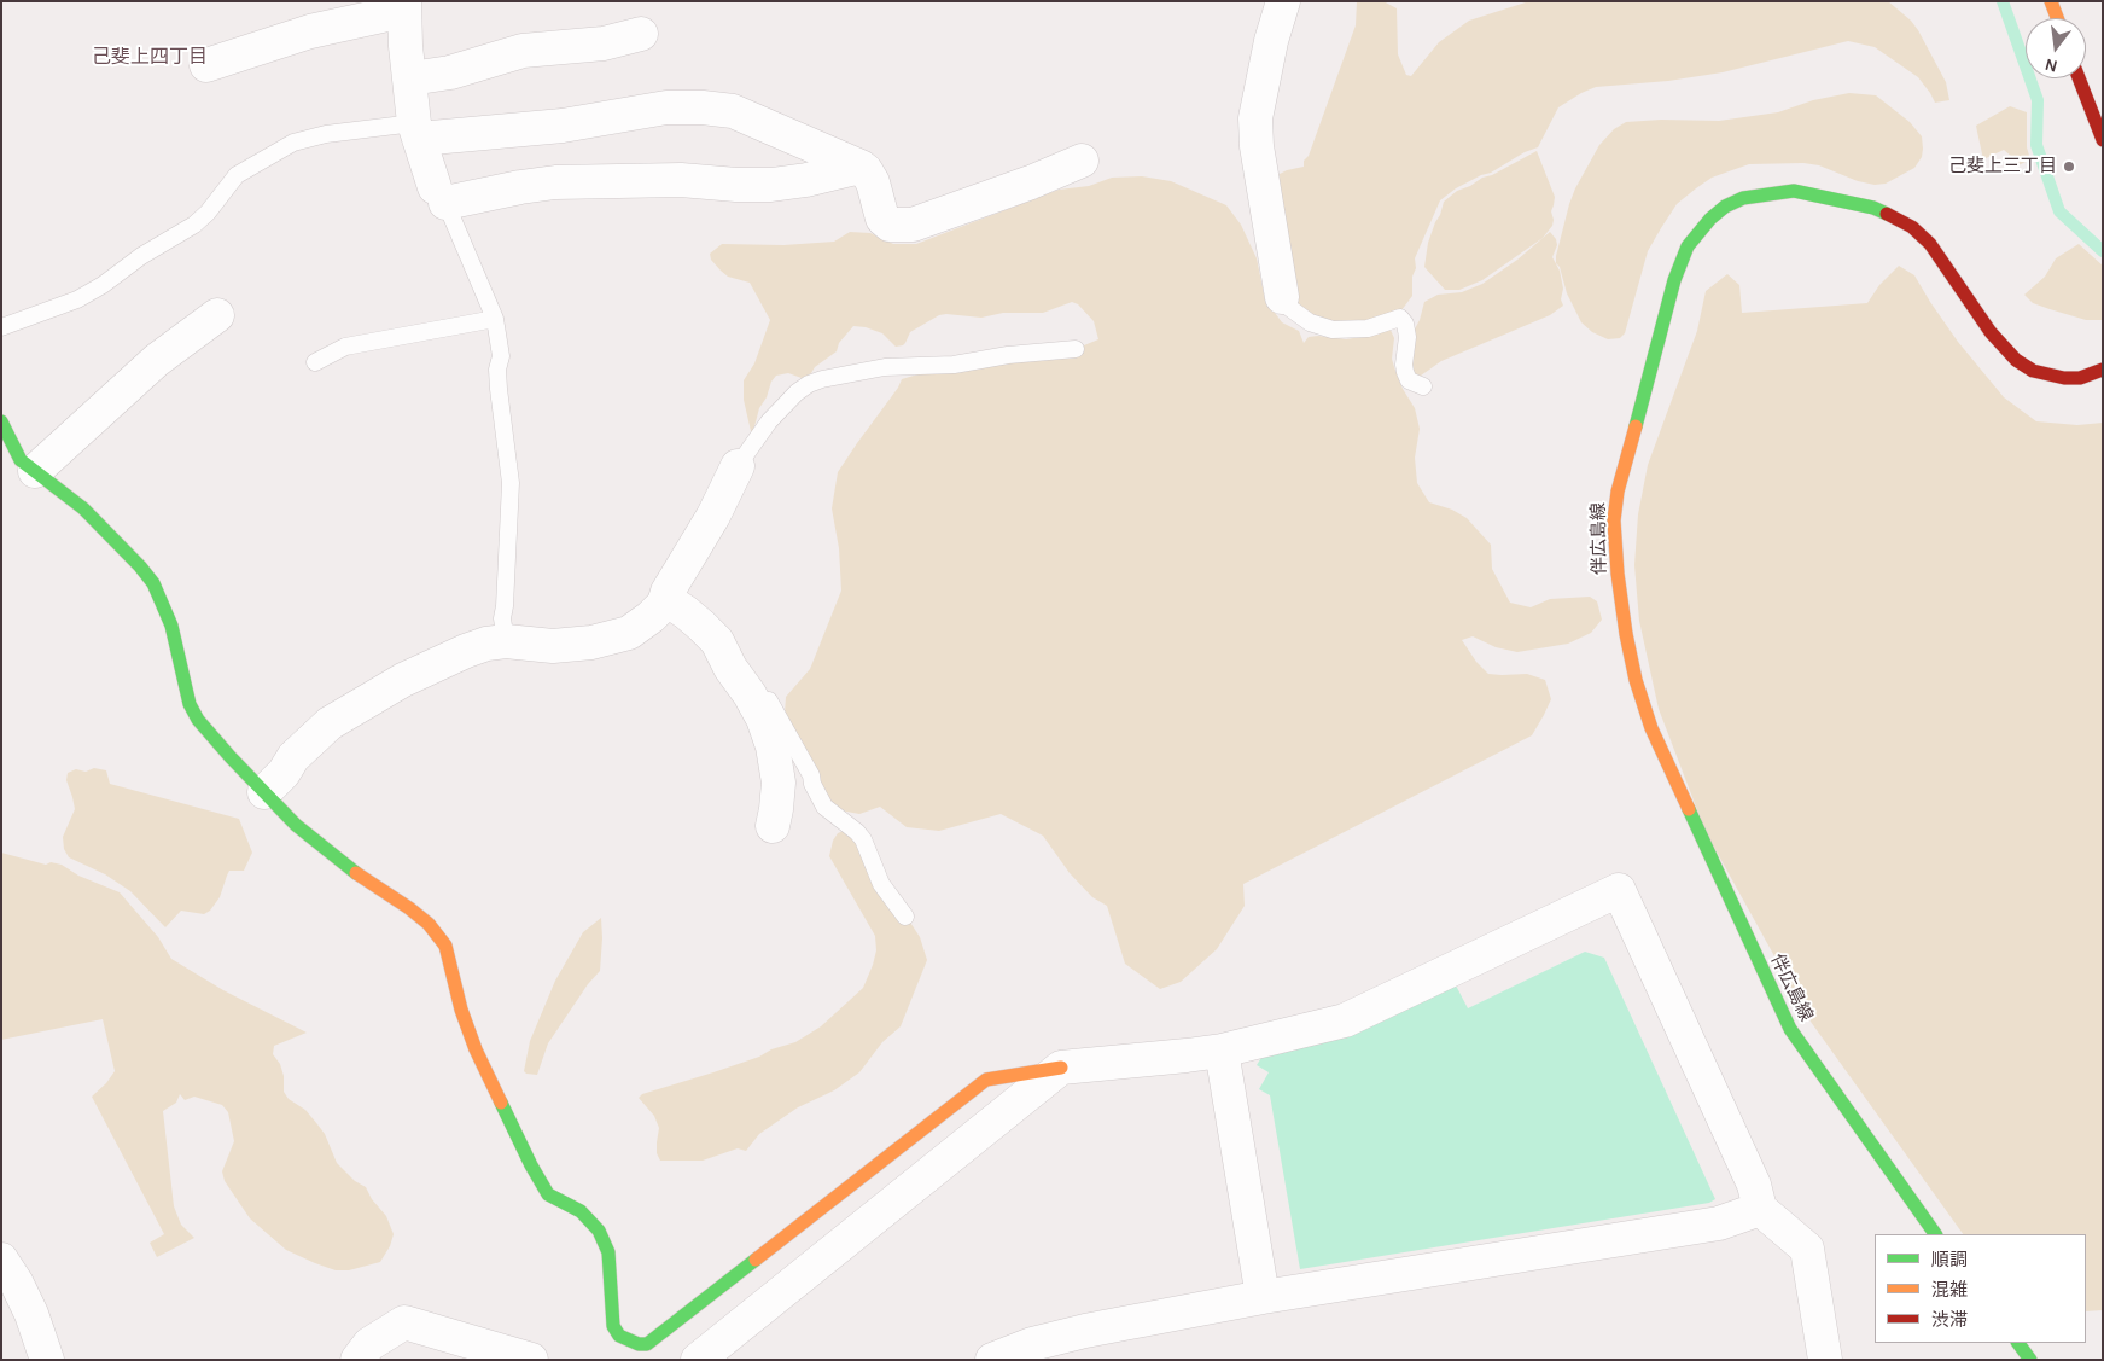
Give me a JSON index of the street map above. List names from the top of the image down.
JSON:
{
  "streets": {
    "main road": ["伴広島線"]
  },
  "districts": ["己斐上四丁目"],
  "places": ["己斐上三丁目"],
  "legend": ["順調", "混雑", "渋滞"],
  "north": "bottom"
}
